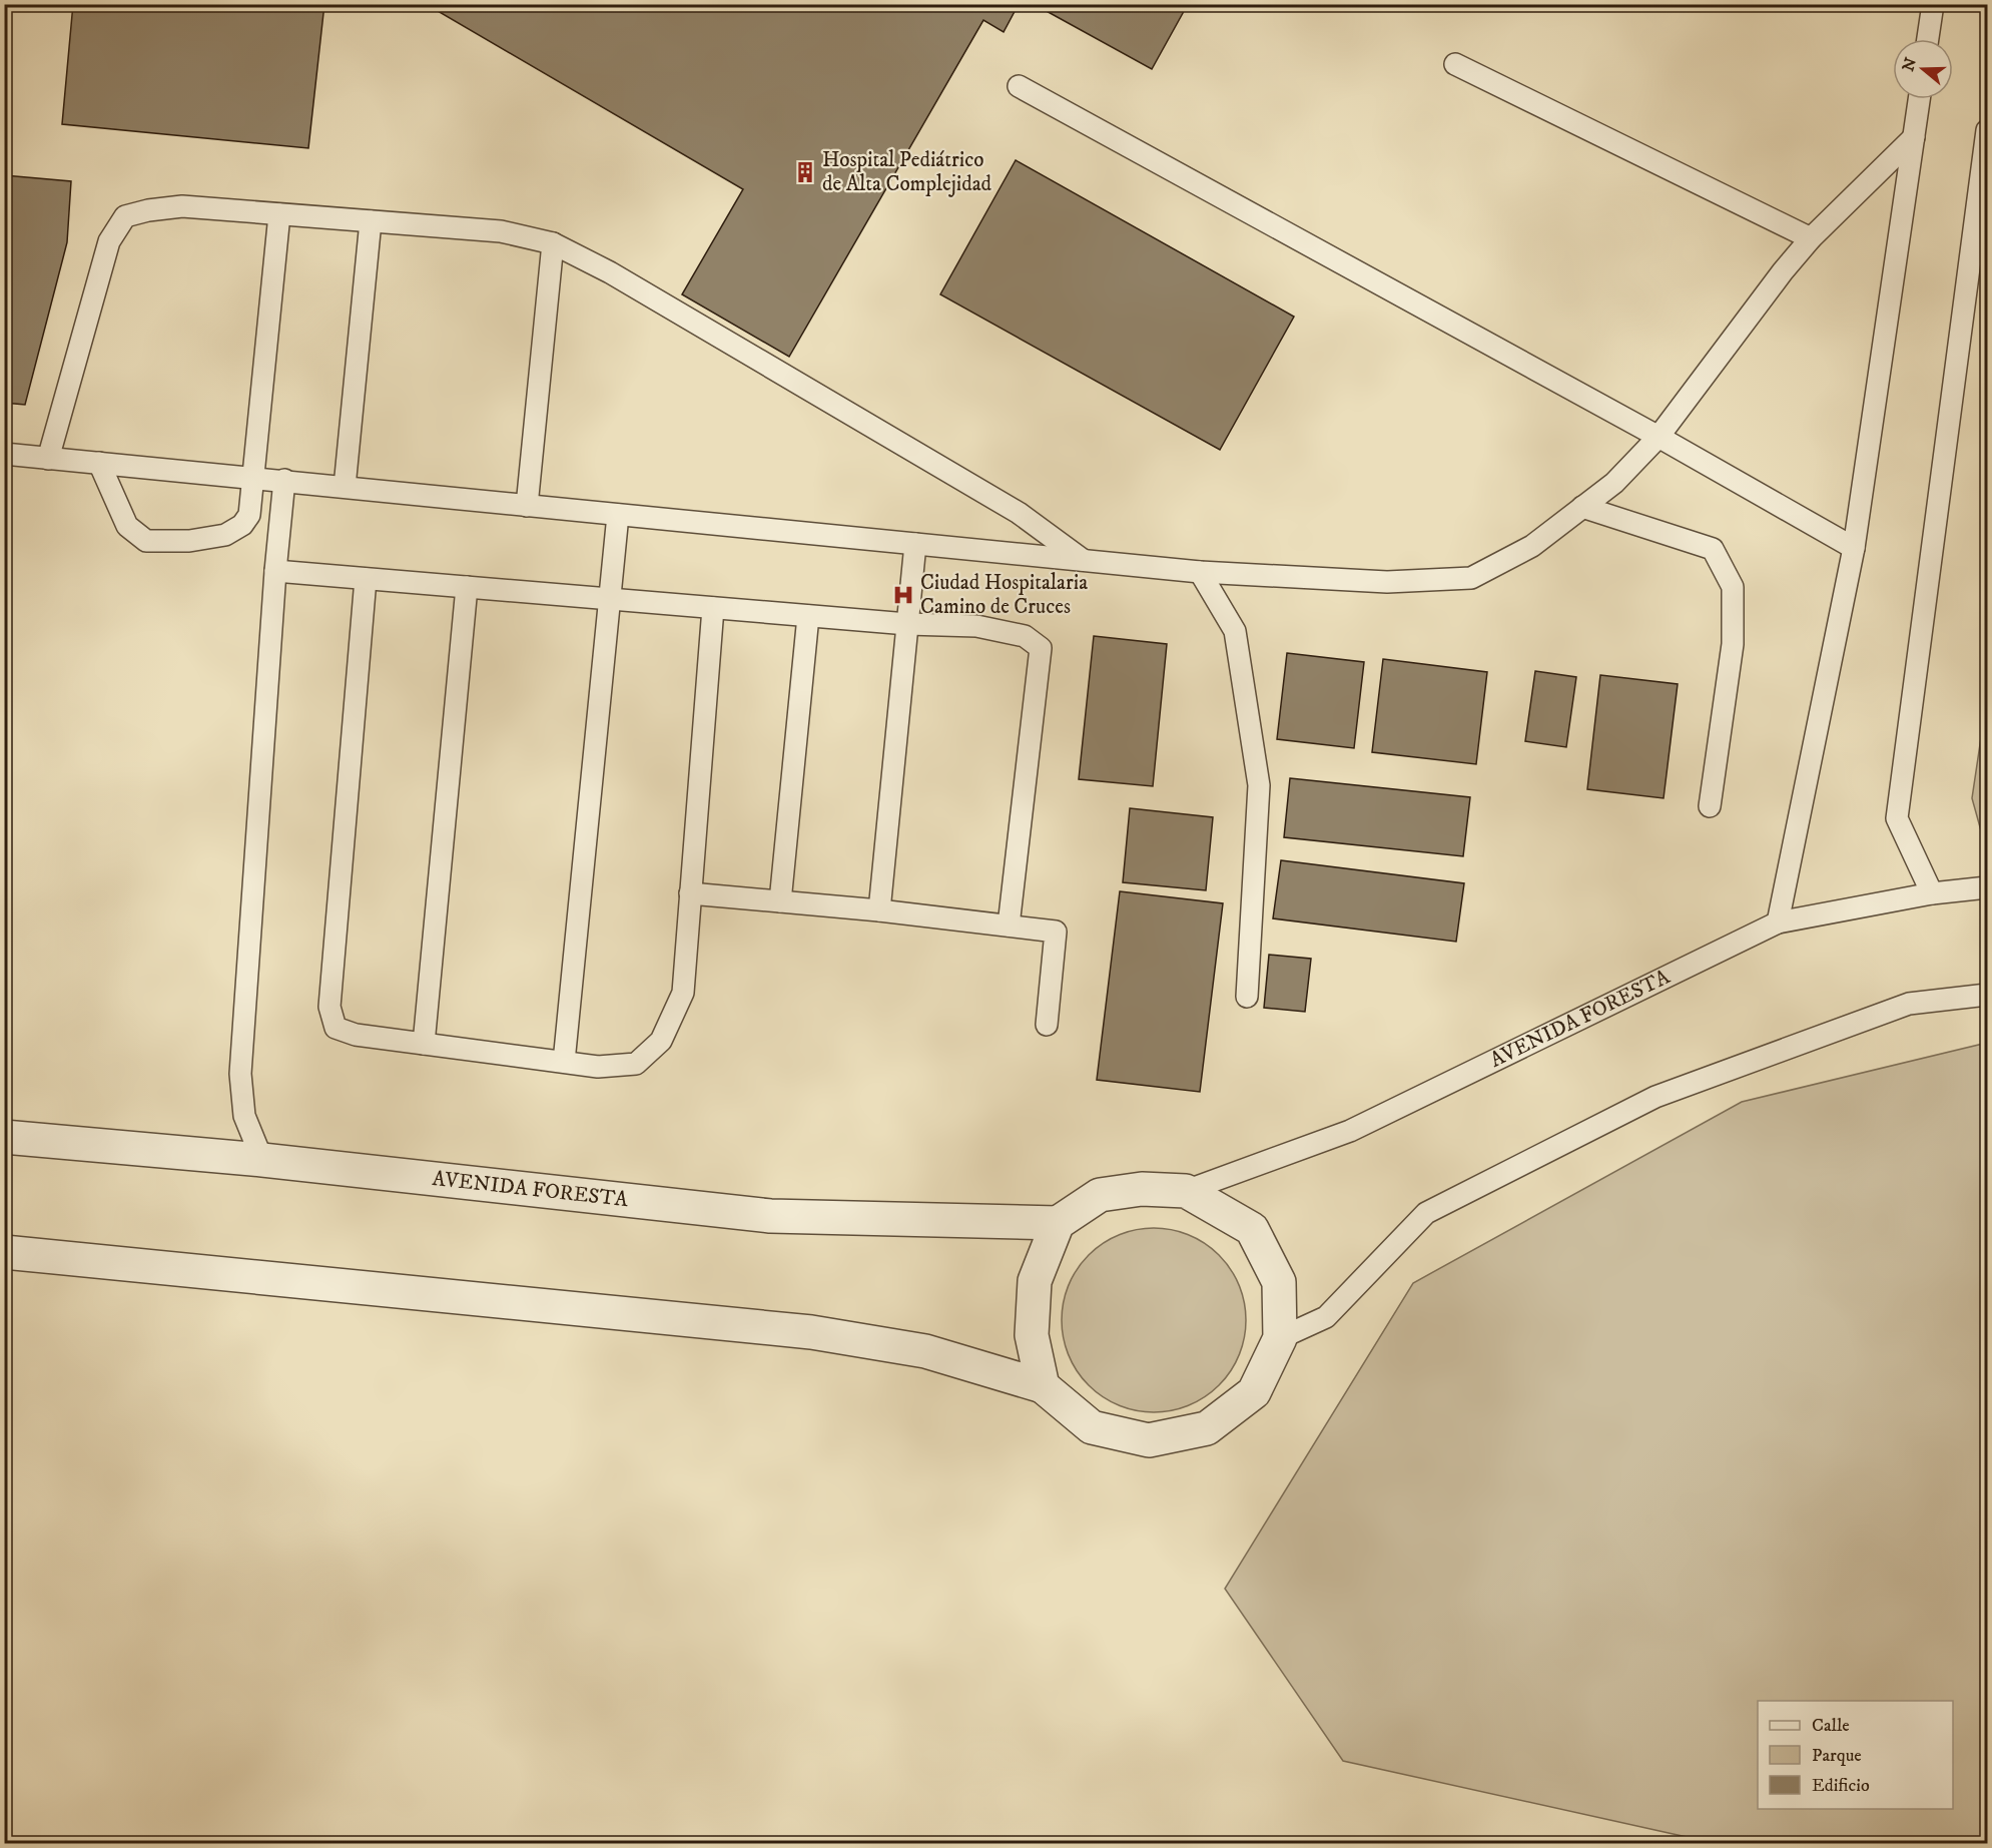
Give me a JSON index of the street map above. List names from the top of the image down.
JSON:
{
  "streets": {
    "street": ["AVENIDA FORESTA"]
  },
  "places": {
    "building": ["Hospital Pediátrico de Alta Complejidad"],
    "hospital": ["Ciudad Hospitalaria Camino de Cruces"]
  },
  "legend": ["Calle", "Parque", "Edificio"],
  "north": "left"
}
